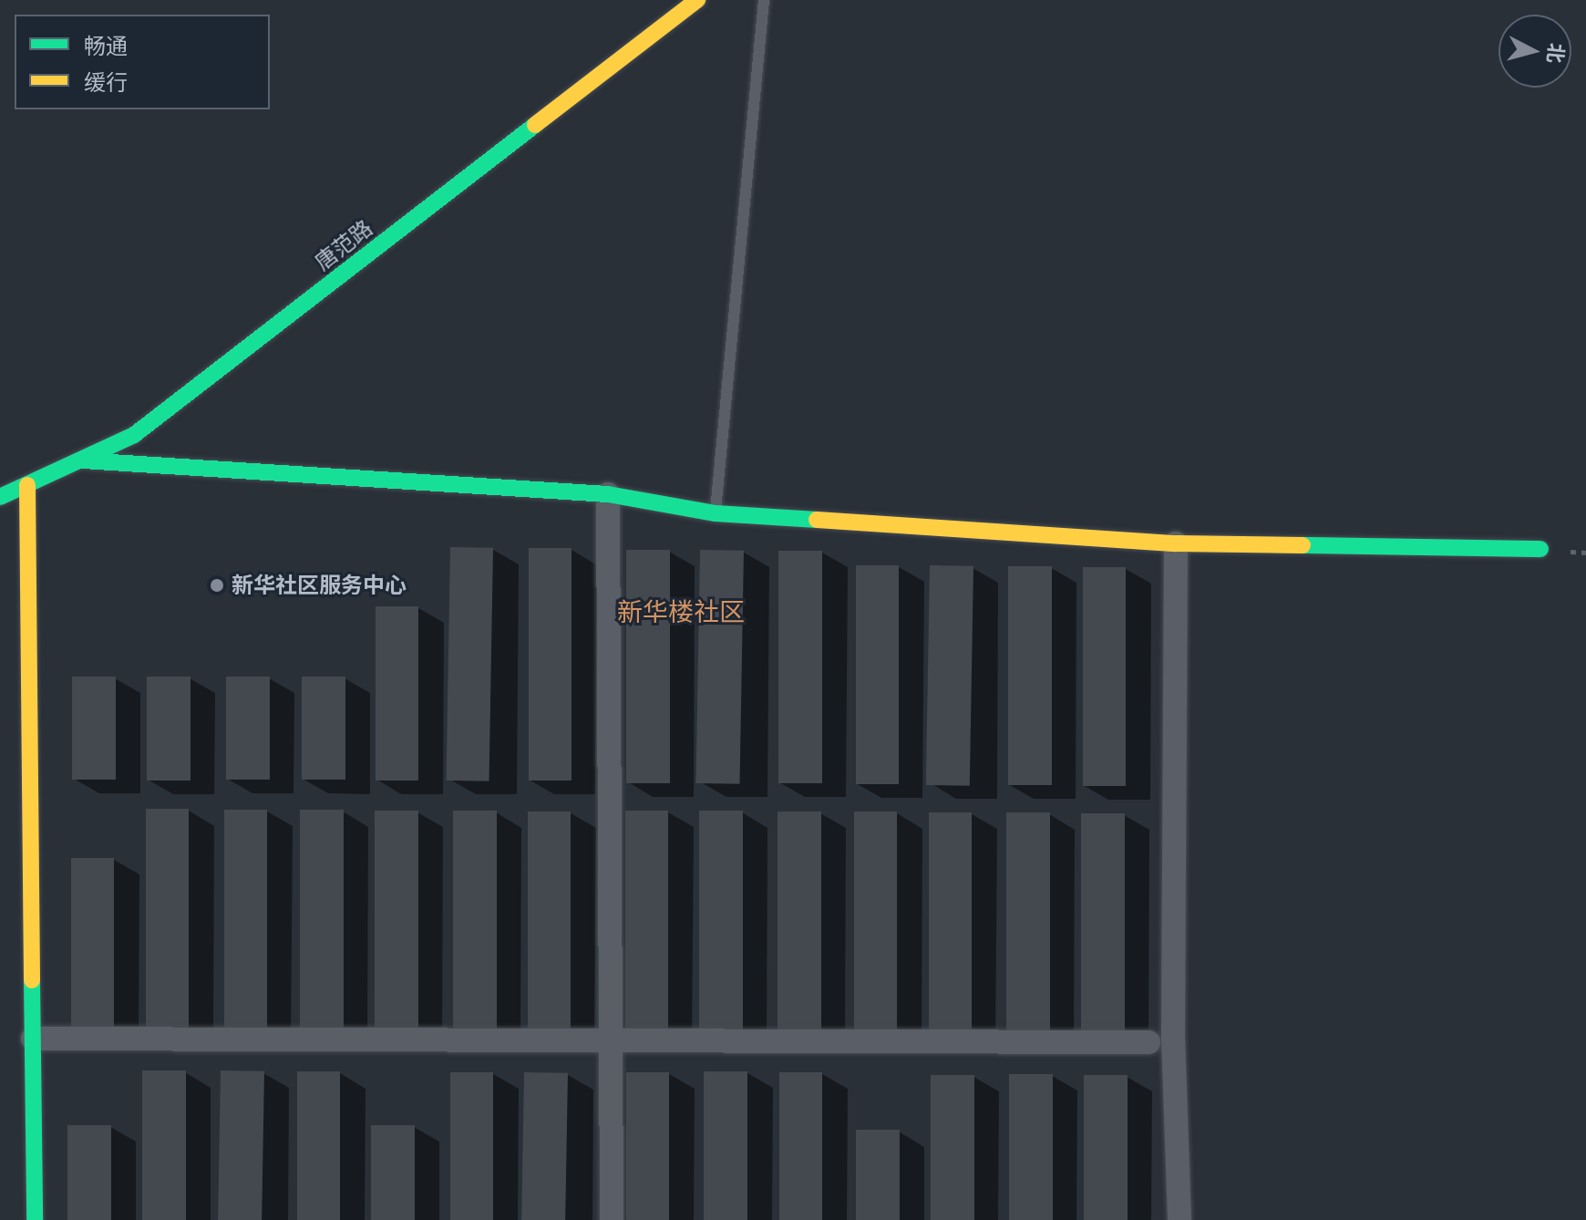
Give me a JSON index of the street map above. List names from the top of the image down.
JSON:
{
  "streets": {
    "street": ["唐范路"]
  },
  "districts": ["新华楼社区"],
  "places": ["新华社区服务中心"],
  "legend": ["畅通", "缓行"],
  "north": "right"
}
